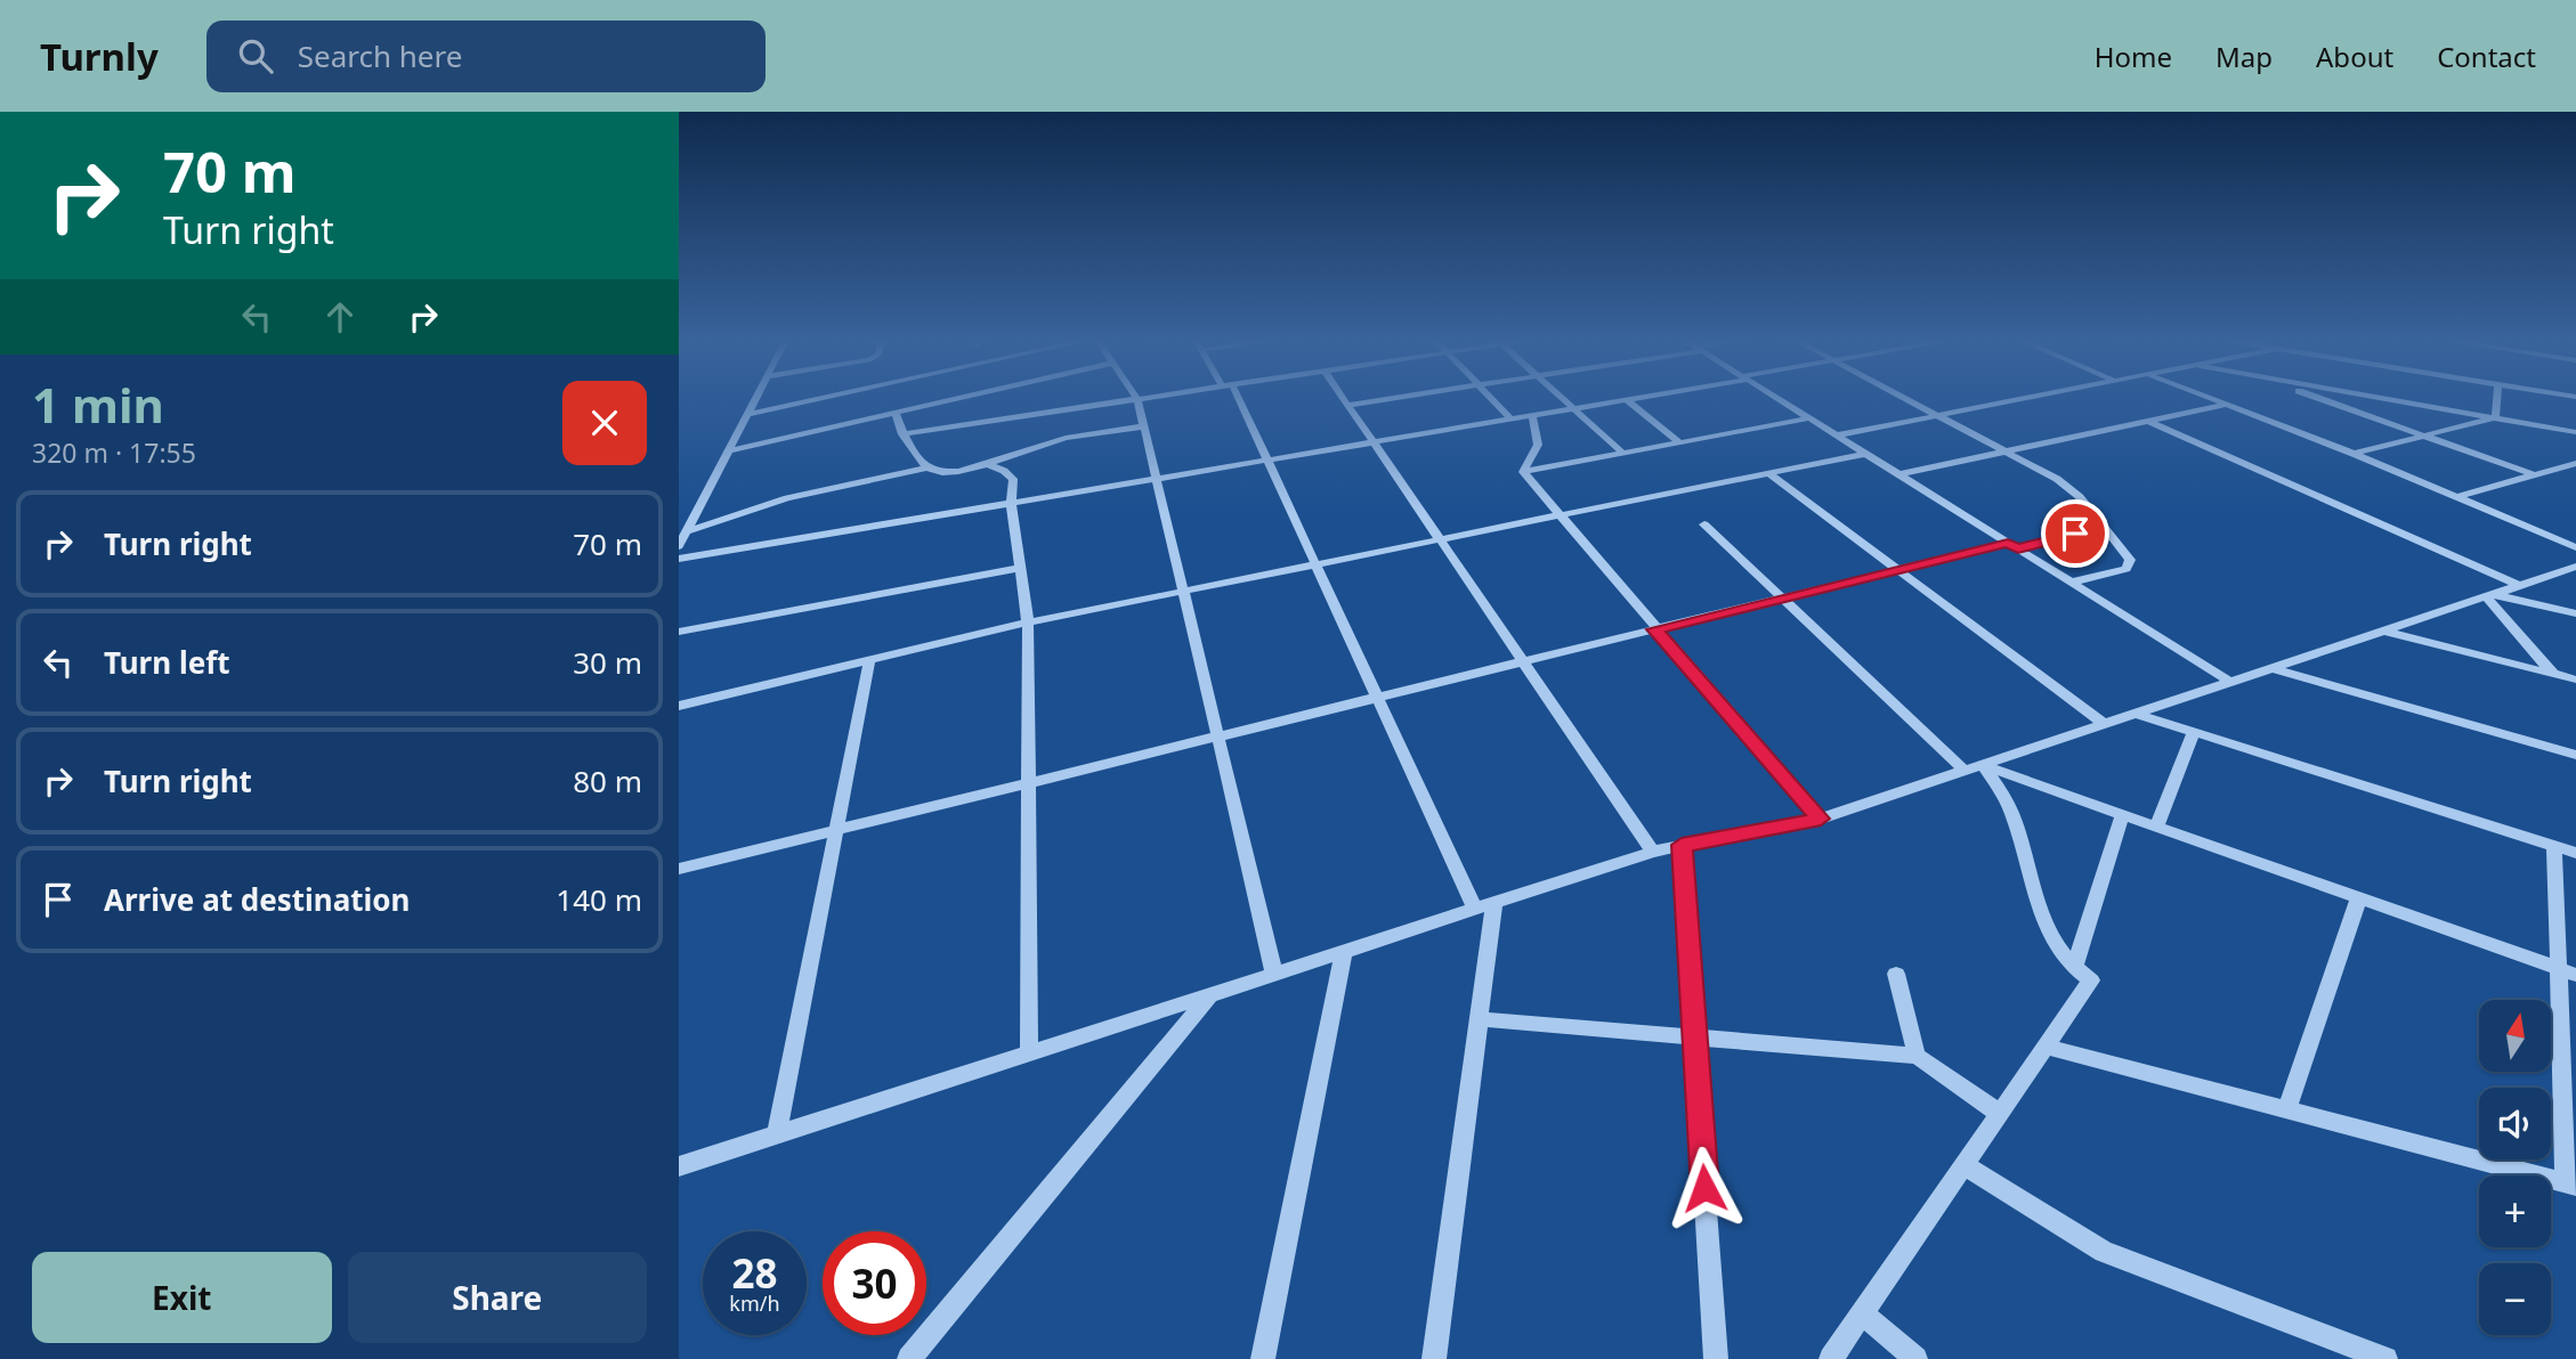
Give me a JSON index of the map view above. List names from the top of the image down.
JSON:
{
  "north": "top",
  "page": {
    "header": "Turnly",
    "search": "Search here",
    "nav": [
      "Home",
      "Map",
      "About",
      "Contact"
    ],
    "turn": ["70 m", "Turn right"],
    "heading": ["1 min", "320 m · 17:55"],
    "list": [
      {
        "name": "Turn right",
        "value": "70 m"
      },
      {
        "name": "Turn left",
        "value": "30 m"
      },
      {
        "name": "Turn right",
        "value": "80 m"
      },
      {
        "name": "Arrive at destination",
        "value": "140 m"
      }
    ],
    "map_buttons": ["+", "−"],
    "speed": "28 km/h",
    "limit": "30",
    "buttons": ["Exit", "Share"]
  }
}
